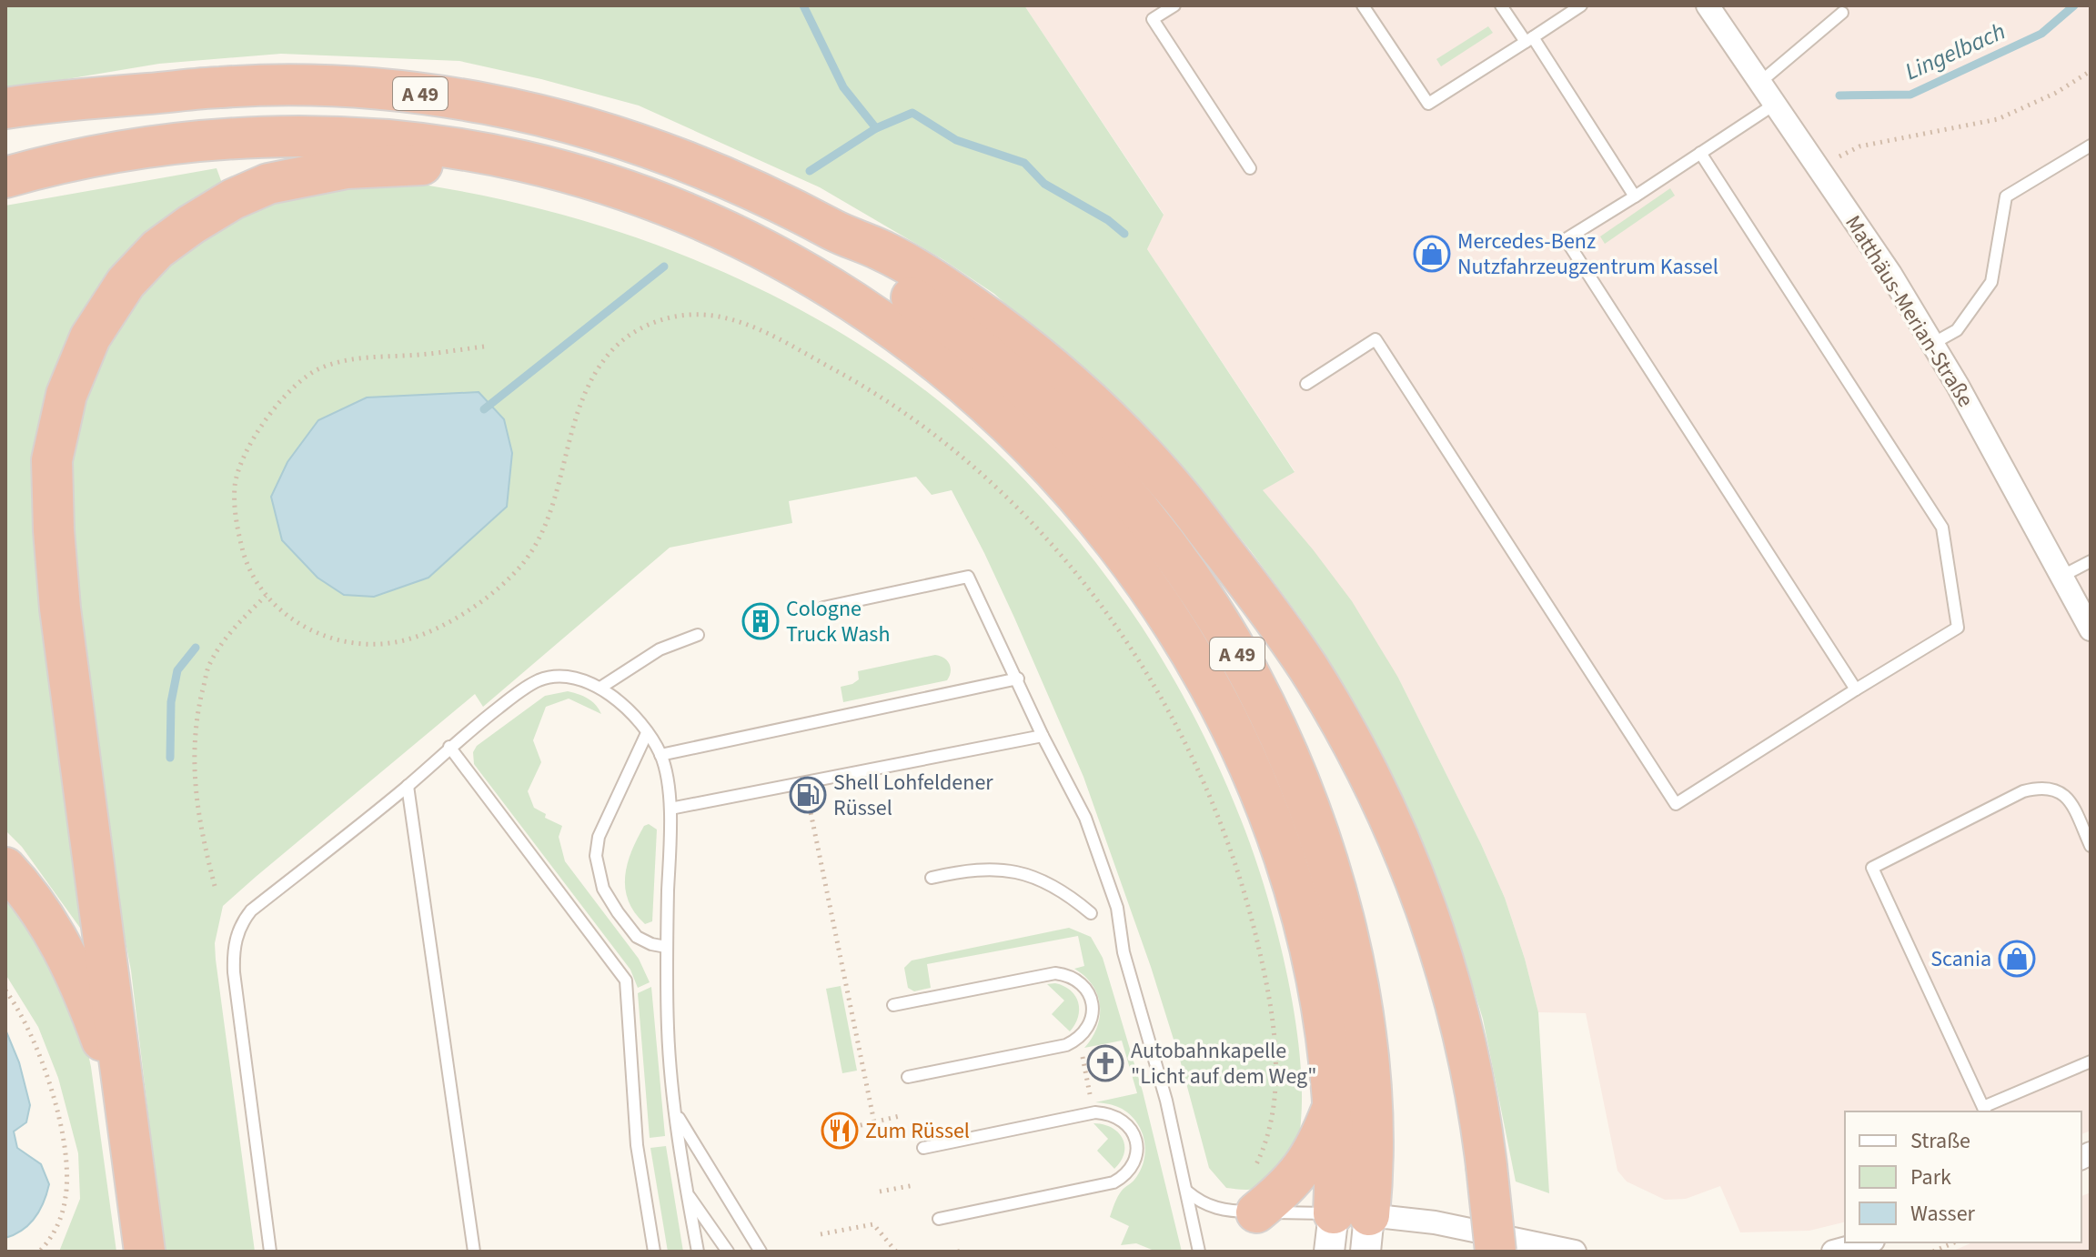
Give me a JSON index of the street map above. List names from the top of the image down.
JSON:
{
  "streets": {
    "highway": ["A 49"],
    "street": ["Matthäus-Merian-Straße"]
  },
  "water": ["Lingelbach"],
  "places": {
    "shop": ["Mercedes-Benz Nutzfahrzeugzentrum Kassel", "Scania"],
    "building": ["Cologne Truck Wash"],
    "fuel station": ["Shell Lohfeldener Rüssel"],
    "church": ["Autobahnkapelle \"Licht auf dem Weg\""],
    "restaurant": ["Zum Rüssel"]
  },
  "legend": ["Straße", "Park", "Wasser"]
}
